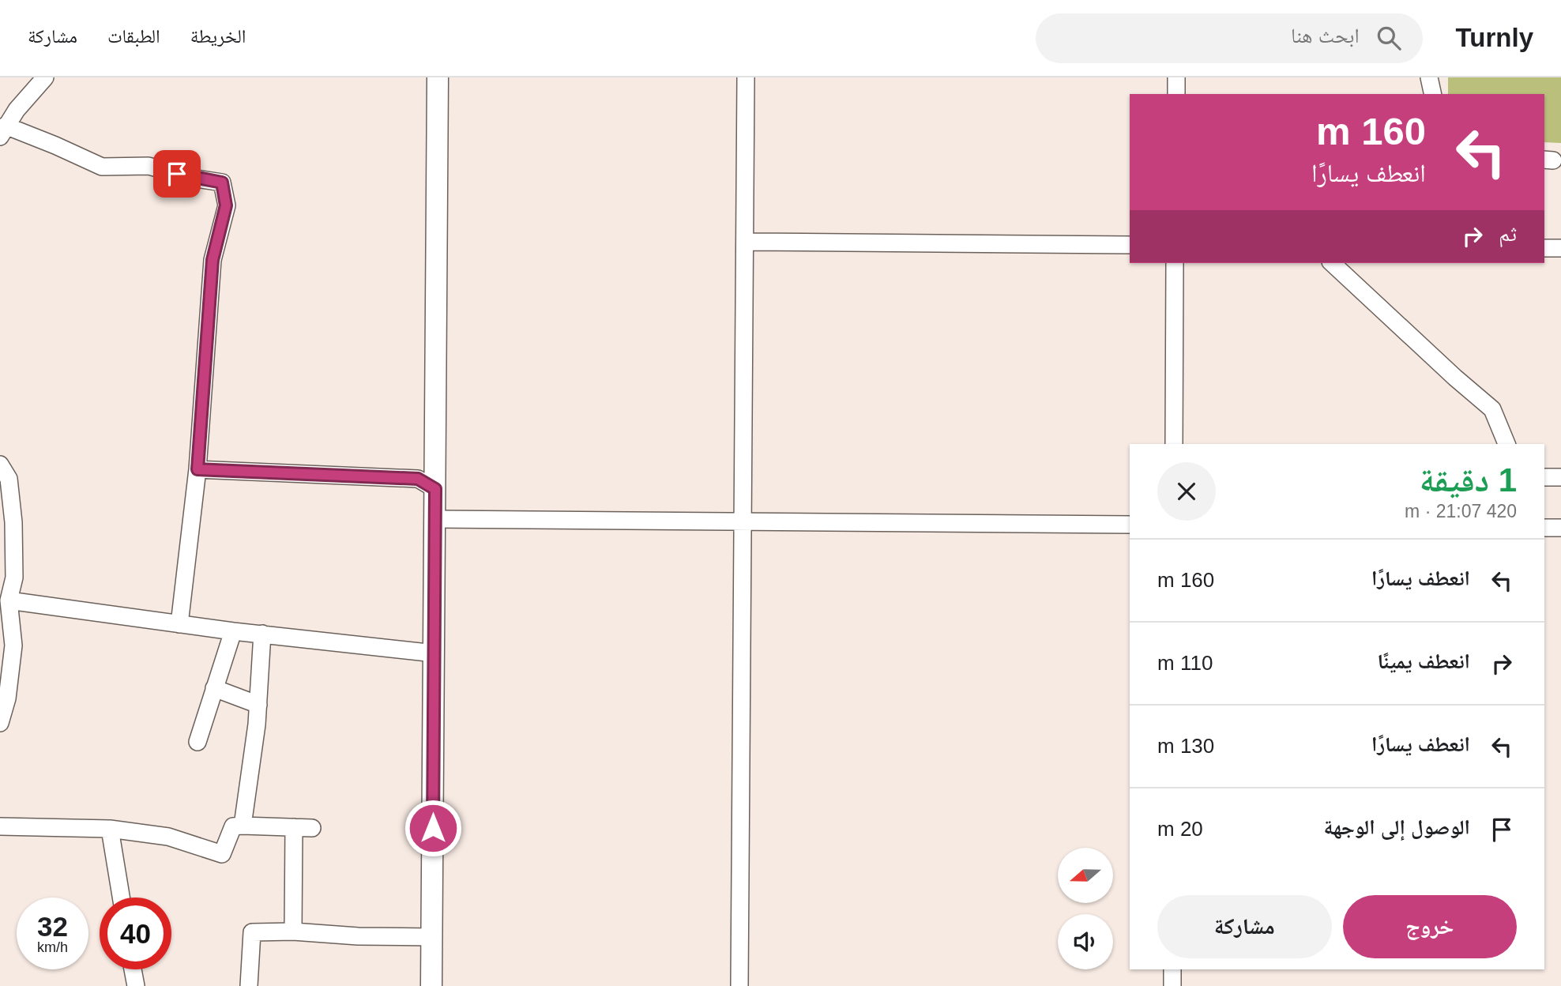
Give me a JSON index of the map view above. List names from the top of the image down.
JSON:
{
  "north": "left",
  "page": {
    "header": "Turnly",
    "search": "ابحث هنا",
    "nav": ["الخريطة", "الطبقات", "مشاركة"],
    "turn": ["160 m", "انعطف يسارًا"],
    "then": "ثم",
    "heading": ["1 دقيقة", "420 m · 21:07"],
    "list": [
      {
        "name": "انعطف يسارًا",
        "value": "160 m"
      },
      {
        "name": "انعطف يمينًا",
        "value": "110 m"
      },
      {
        "name": "انعطف يسارًا",
        "value": "130 m"
      },
      {
        "name": "الوصول إلى الوجهة",
        "value": "20 m"
      }
    ],
    "buttons": ["خروج", "مشاركة"],
    "speed": "32 km/h",
    "limit": "40"
  }
}
